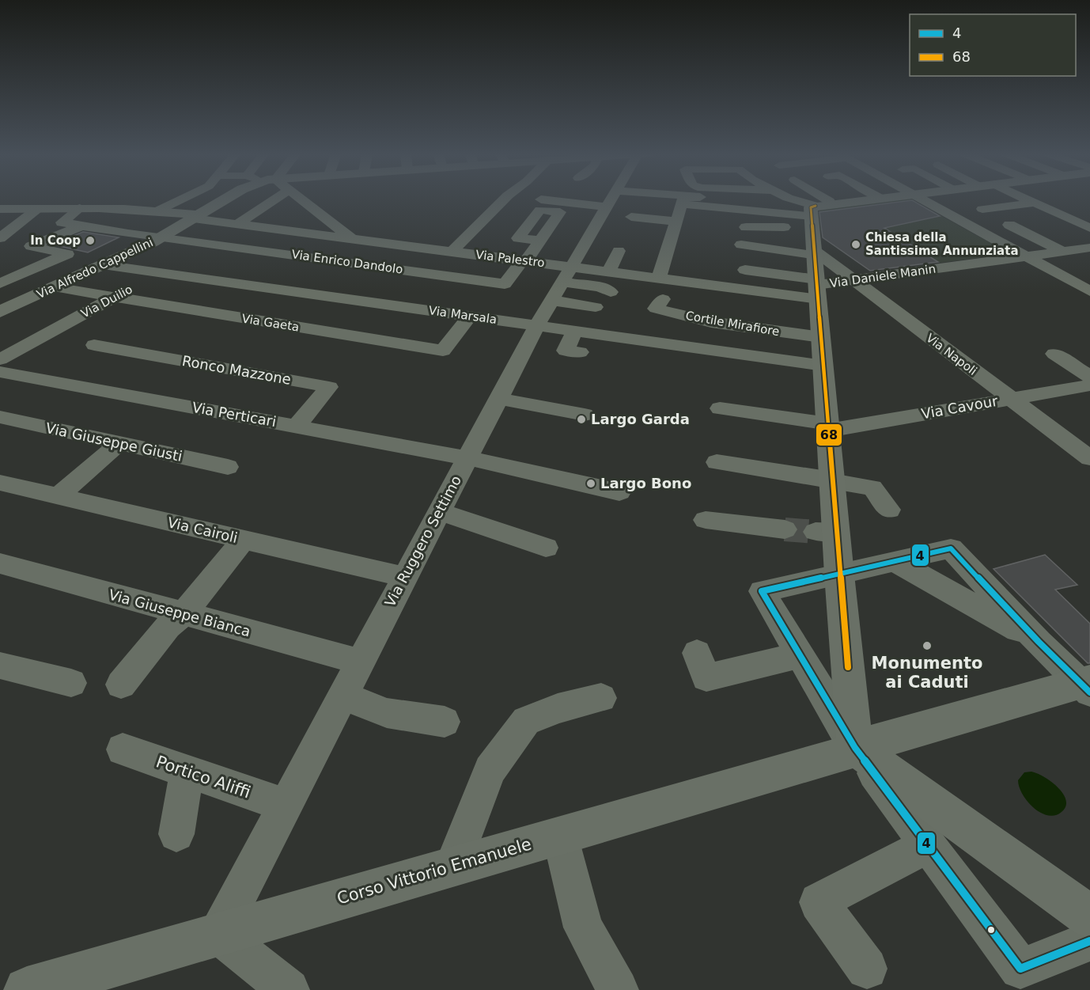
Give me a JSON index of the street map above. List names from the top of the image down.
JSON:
{
  "streets": {
    "main road": ["Via Alfredo Cappellini", "Corso Vittorio Emanuele"],
    "street": [
      "Via Palestro",
      "Via Enrico Dandolo",
      "Via Daniele Manin",
      "Via Duilio",
      "Via Marsala",
      "Via Gaeta",
      "Cortile Mirafiore",
      "Via Napoli",
      "Ronco Mazzone",
      "Via Cavour",
      "Via Perticari",
      "Via Giuseppe Giusti",
      "Via Cairoli",
      "Via Ruggero Settimo",
      "Via Giuseppe Bianca",
      "Portico Aliffi"
    ]
  },
  "crossings": [
    ["Via Palestro", "Via Enrico Dandolo"],
    ["Via Palestro", "Via Alfredo Cappellini"],
    ["Via Palestro", "Via Daniele Manin"],
    ["Via Palestro", "Via Ruggero Settimo"],
    ["Via Enrico Dandolo", "Via Alfredo Cappellini"],
    ["Via Enrico Dandolo", "Via Duilio"],
    ["Via Alfredo Cappellini", "Via Marsala"],
    ["Via Alfredo Cappellini", "Via Gaeta"],
    ["Via Daniele Manin", "Via Napoli"],
    ["Via Duilio", "Via Marsala"],
    ["Via Duilio", "Via Gaeta"],
    ["Via Marsala", "Via Gaeta"],
    ["Via Marsala", "Via Ruggero Settimo"],
    ["Via Napoli", "Via Cavour"],
    ["Ronco Mazzone", "Via Perticari"],
    ["Via Perticari", "Via Ruggero Settimo"],
    ["Via Cairoli", "Via Ruggero Settimo"],
    ["Via Ruggero Settimo", "Via Giuseppe Bianca"],
    ["Via Ruggero Settimo", "Portico Aliffi"],
    ["Via Ruggero Settimo", "Corso Vittorio Emanuele"]
  ],
  "places": [
    "In Coop",
    "Chiesa della Santissima Annunziata",
    "Largo Garda",
    "Largo Bono",
    "Monumento ai Caduti"
  ],
  "lines": ["transit line 68", "transit line 4"],
  "legend": ["4", "68"]
}
